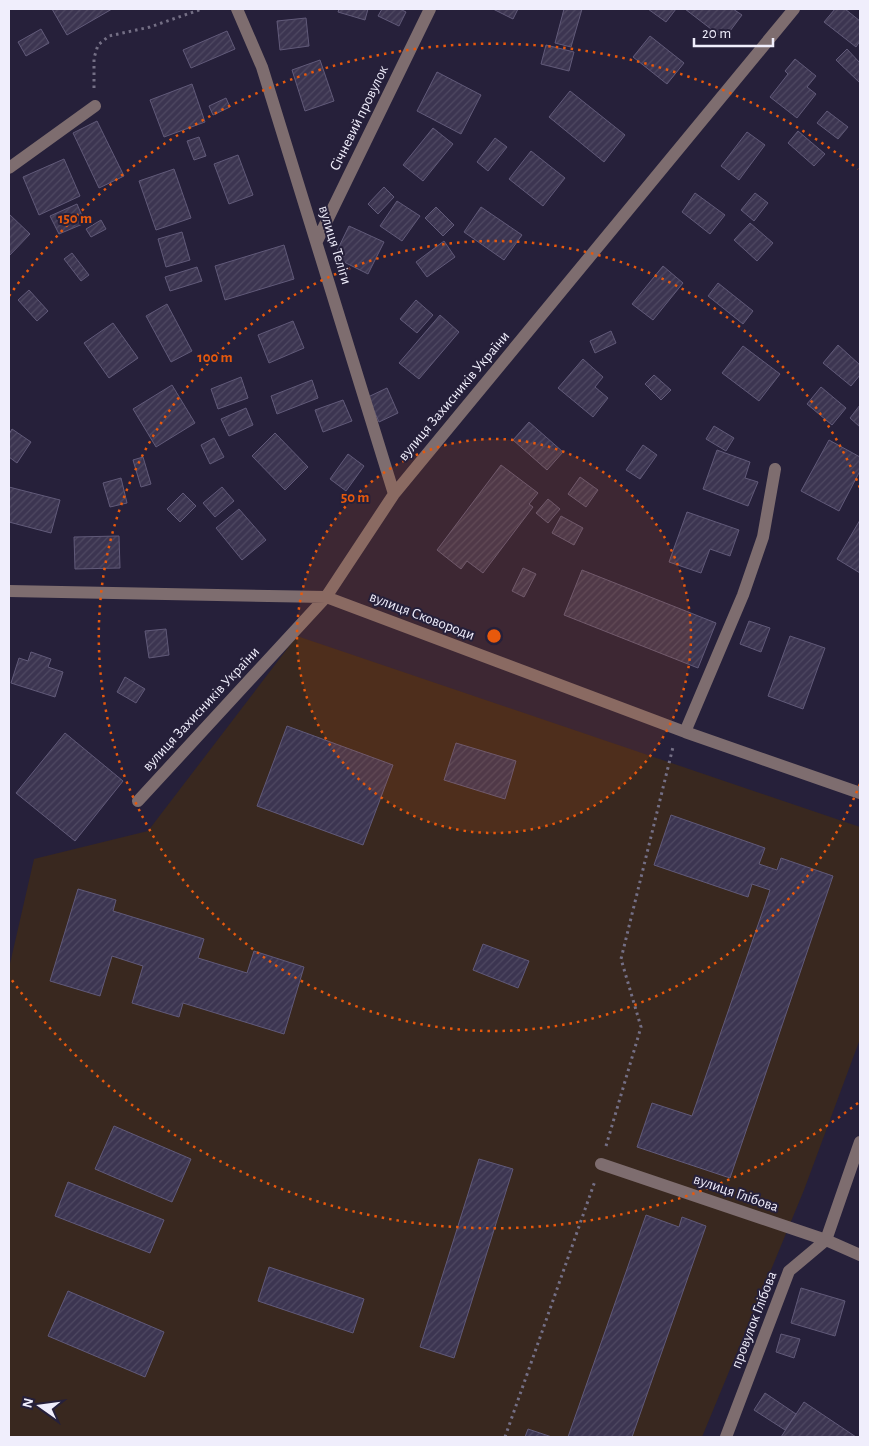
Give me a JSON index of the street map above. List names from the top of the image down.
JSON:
{
  "streets": {
    "street": [
      "Січневий провулок",
      "вулиця Теліги",
      "вулиця Захисників України",
      "вулиця Сковороди",
      "вулиця Глібова",
      "провулок Глібова"
    ]
  },
  "crossings": [
    ["Січневий провулок", "вулиця Теліги"],
    ["вулиця Теліги", "вулиця Захисників України"],
    ["вулиця Захисників України", "вулиця Сковороди"],
    ["вулиця Глібова", "провулок Глібова"]
  ],
  "scale_bar": "20 m",
  "north": "left",
  "rings": ["150 m", "100 m", "50 m"]
}
